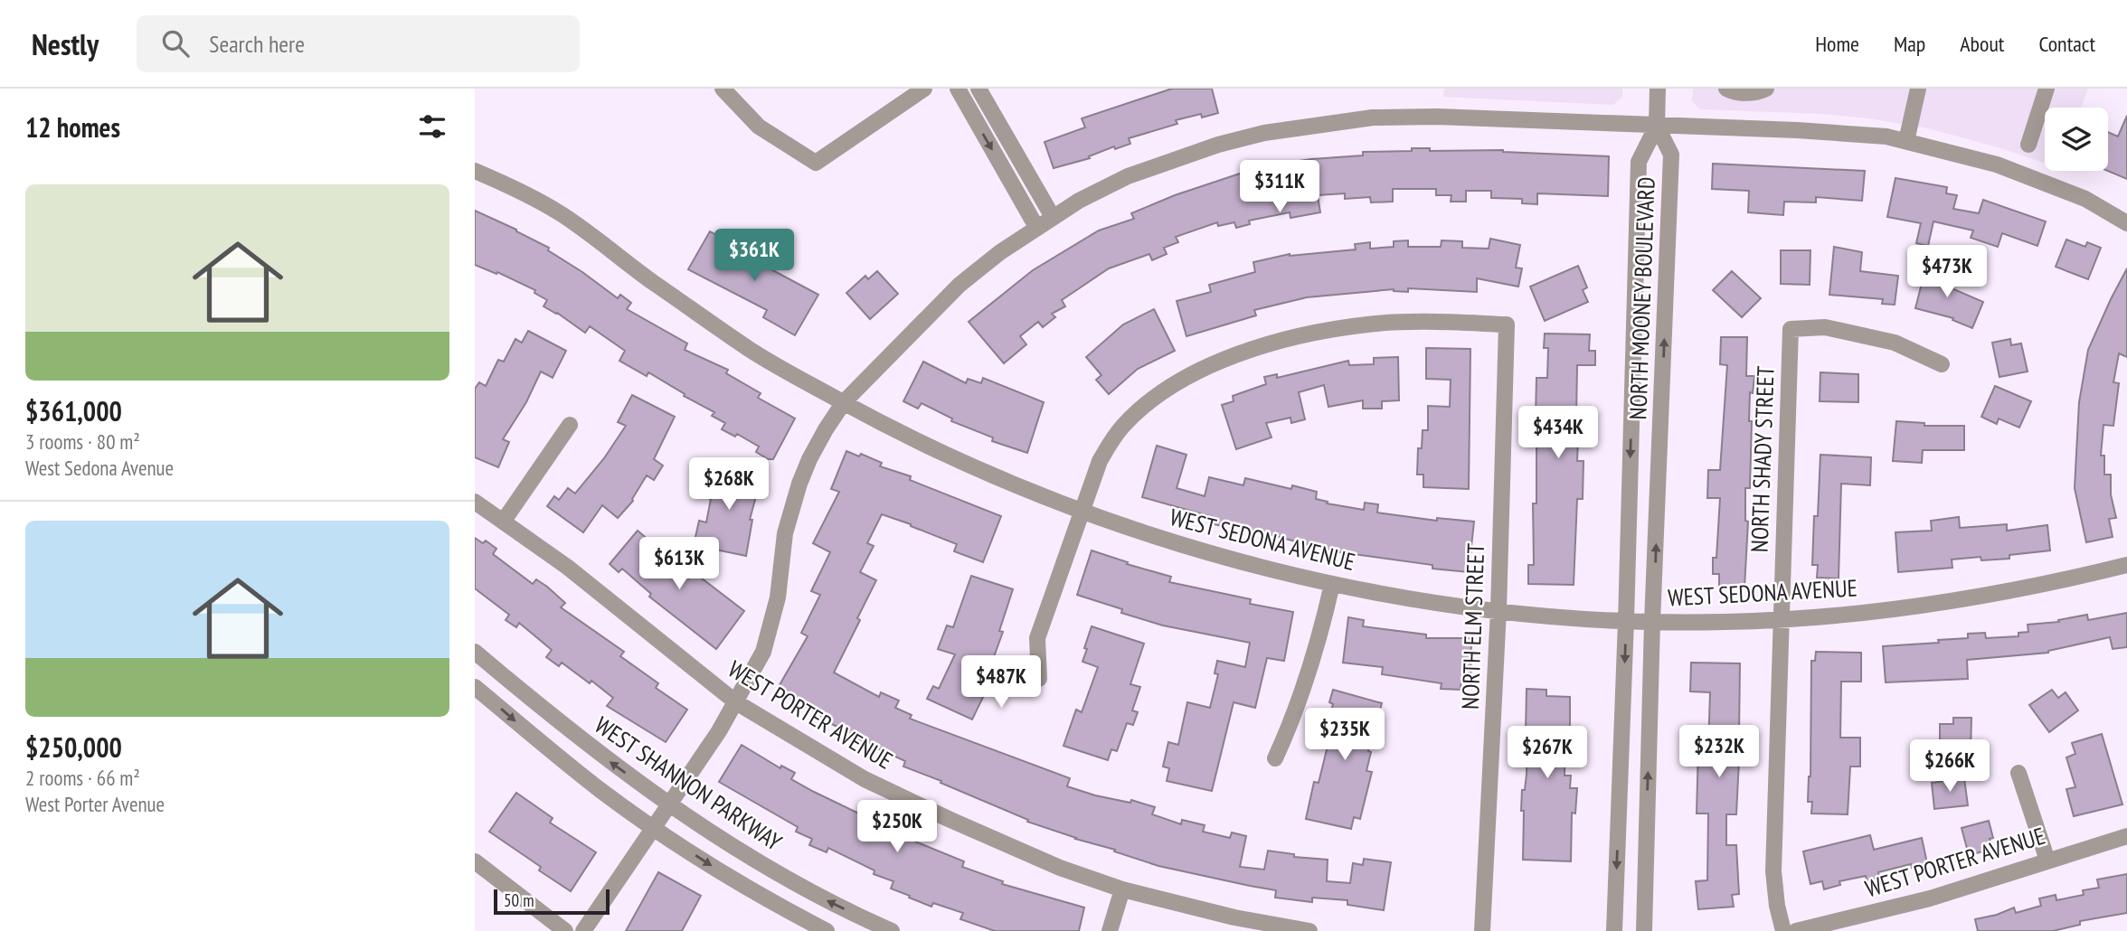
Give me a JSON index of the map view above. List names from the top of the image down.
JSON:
{
  "streets": {
    "street": [
      "NORTH MOONEY BOULEVARD",
      "NORTH SHADY STREET",
      "WEST SEDONA AVENUE",
      "NORTH ELM STREET",
      "WEST PORTER AVENUE",
      "WEST SHANNON PARKWAY"
    ]
  },
  "crossings": [
    ["NORTH MOONEY BOULEVARD", "WEST SEDONA AVENUE"],
    ["NORTH SHADY STREET", "WEST SEDONA AVENUE"],
    ["WEST SEDONA AVENUE", "NORTH ELM STREET"]
  ],
  "scale_bar": "50 m",
  "page": {
    "header": "Nestly",
    "search": "Search here",
    "nav": [
      "Home",
      "Map",
      "About",
      "Contact"
    ],
    "heading": "12 homes",
    "price": [
      "$311K",
      "$361K",
      "$473K",
      "$434K",
      "$268K",
      "$613K",
      "$487K",
      "$235K",
      "$232K",
      "$267K",
      "$266K",
      "$250K"
    ],
    "list": [
      {
        "name": "$361,000",
        "note": "3 rooms · 80 m² · West Sedona Avenue"
      },
      {
        "name": "$250,000",
        "note": "2 rooms · 66 m² · West Porter Avenue"
      }
    ],
    "scale": "50 m"
  }
}
